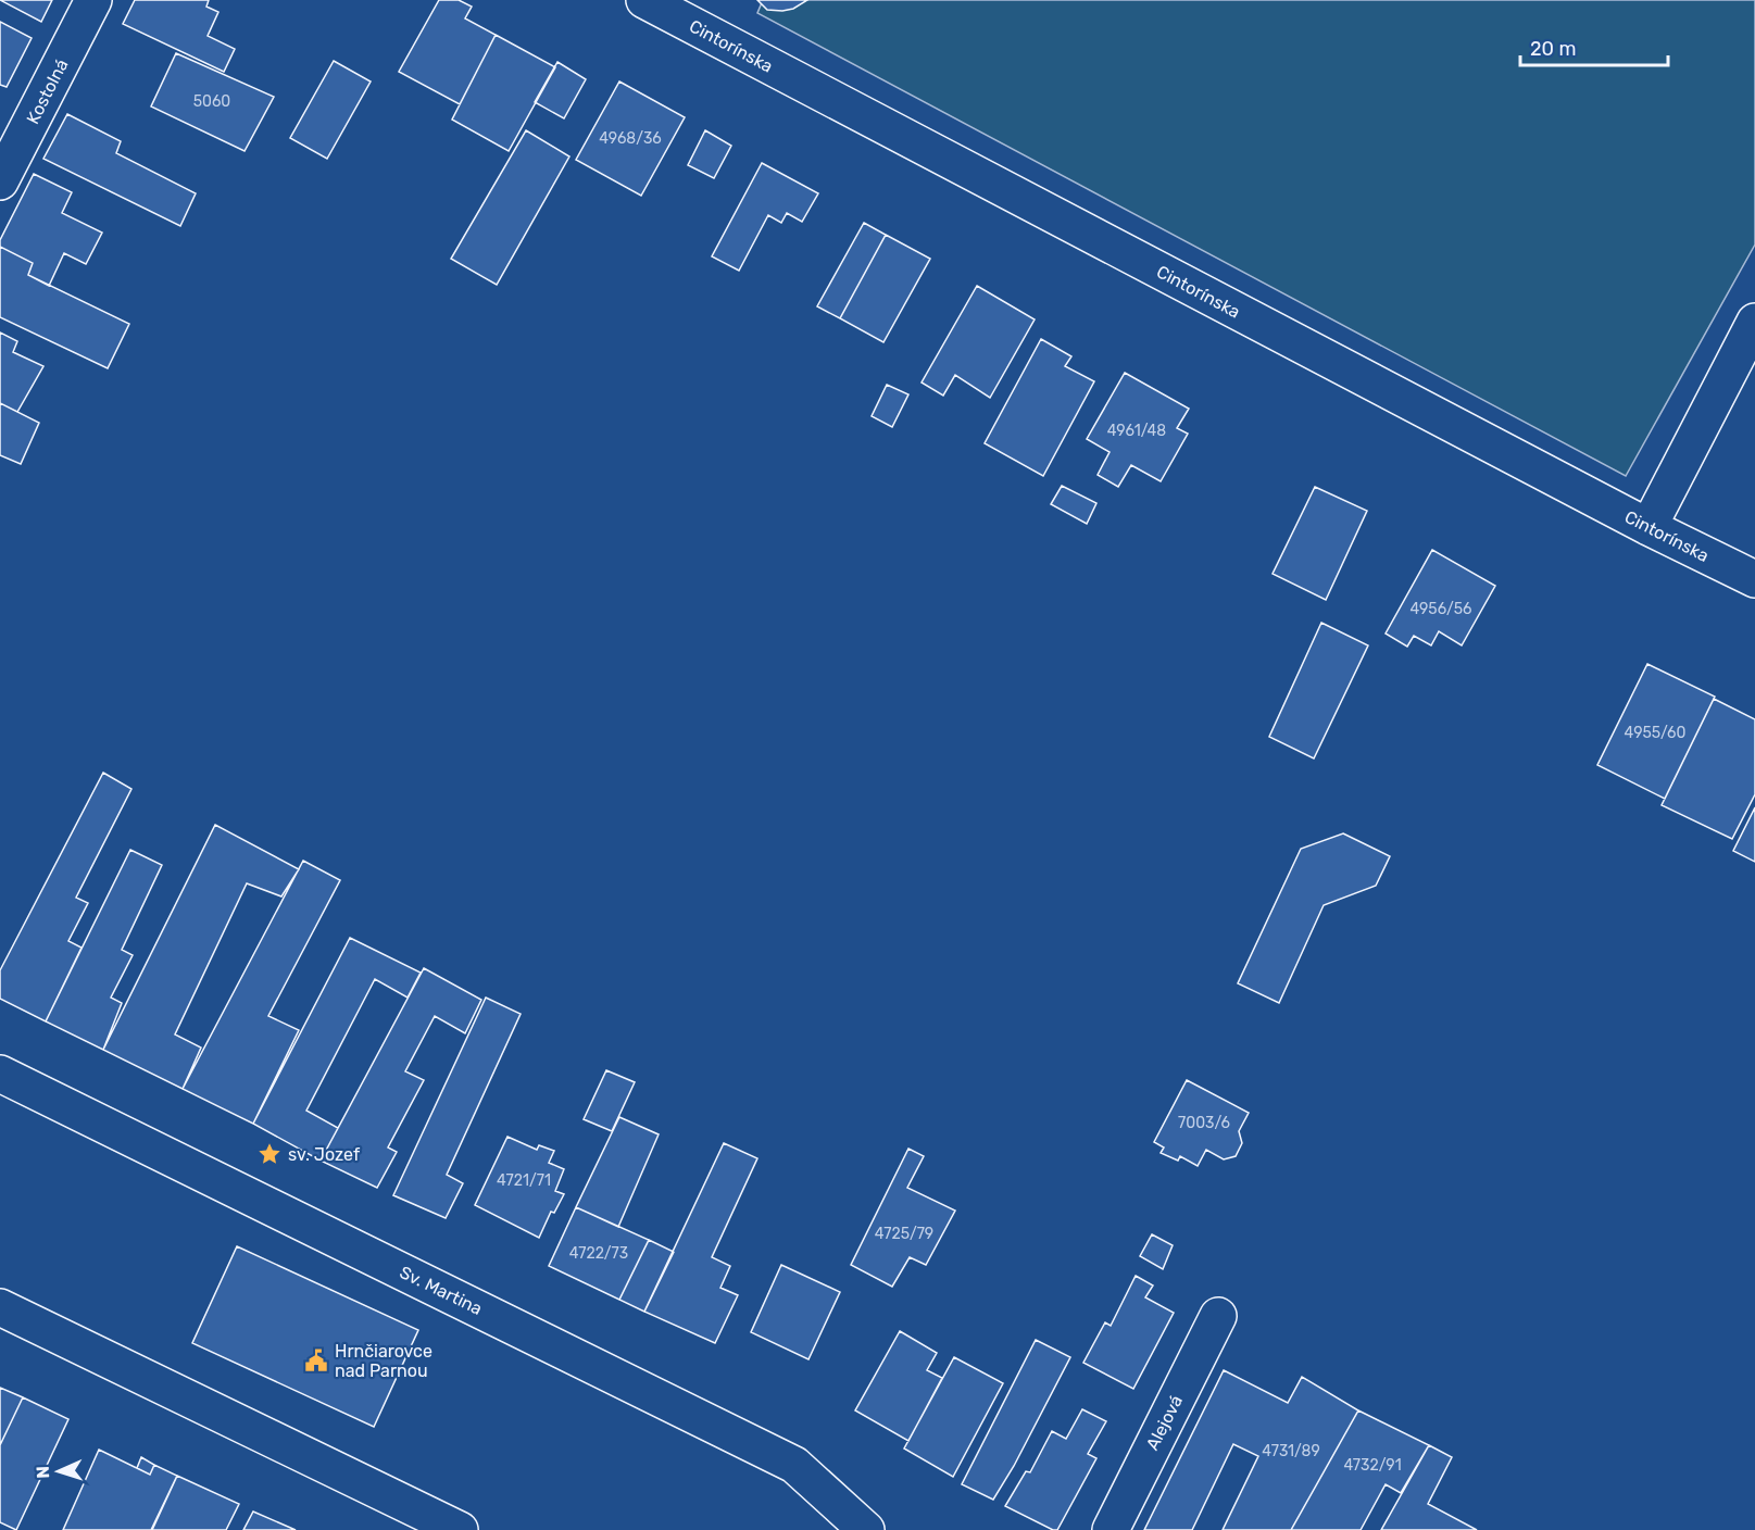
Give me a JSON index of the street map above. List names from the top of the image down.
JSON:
{
  "streets": {
    "street": [
      "Cintorínska",
      "Kostolná",
      "Sv. Martina",
      "Alejová"
    ]
  },
  "places": {
    "place": ["sv. Jozef"],
    "public building": ["Hrnčiarovce nad Parnou"]
  },
  "house_numbers": [
    "5060",
    "4968/36",
    "4961/48",
    "4956/56",
    "4955/60",
    "7003/6",
    "4721/71",
    "4725/79",
    "4722/73",
    "4731/89",
    "4732/91"
  ],
  "scale_bar": "20 m",
  "north": "left"
}
